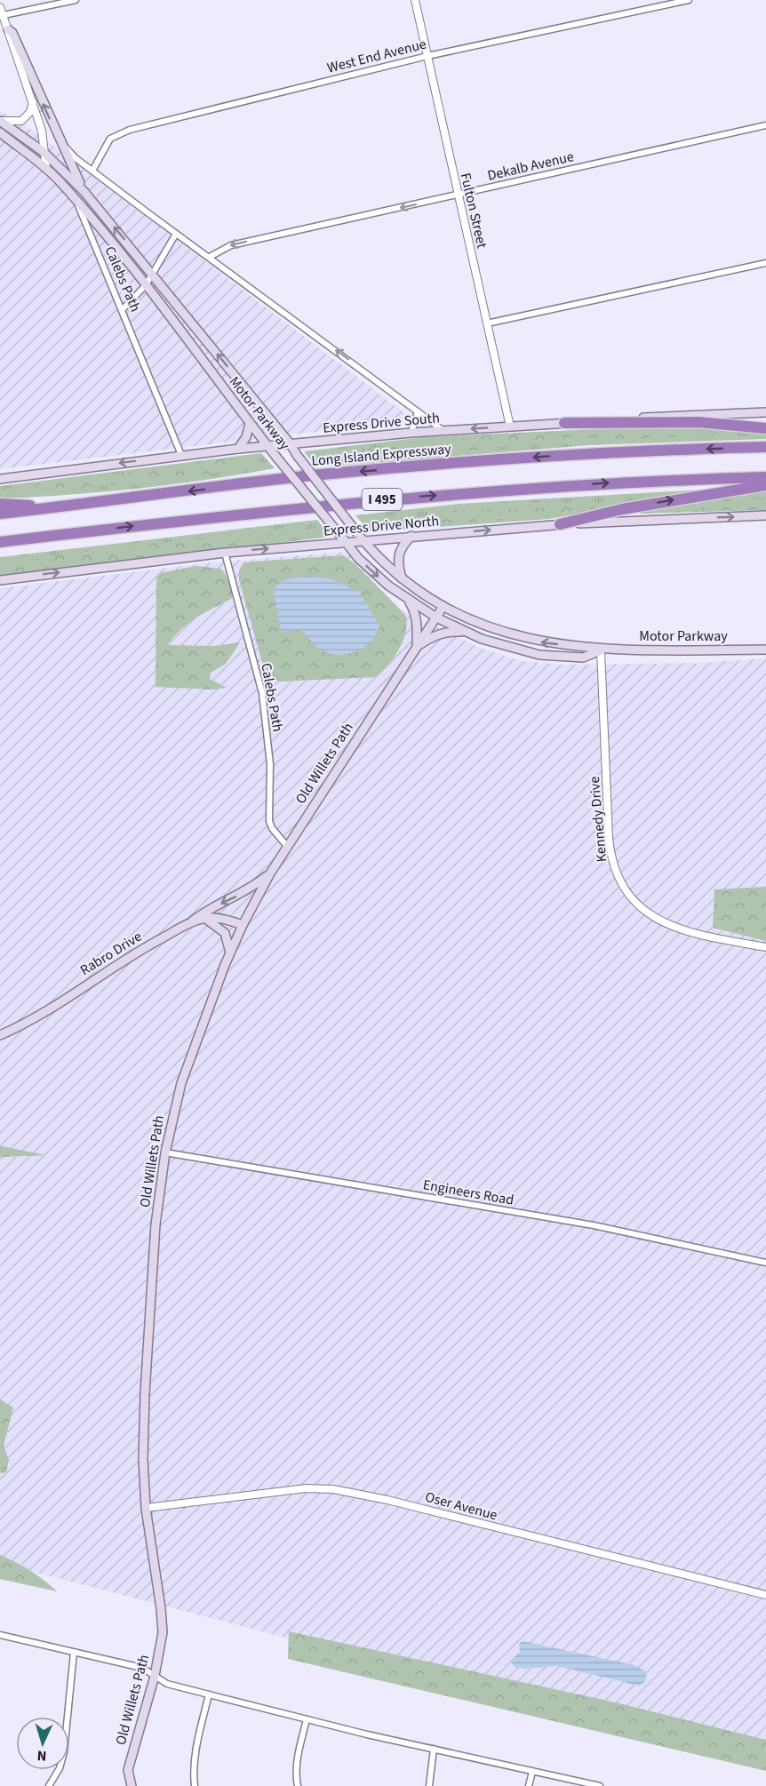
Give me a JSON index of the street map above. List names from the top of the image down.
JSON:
{
  "streets": {
    "highway": ["Long Island Expressway", "I 495"],
    "main road": [
      "Motor Parkway",
      "Express Drive South",
      "Express Drive North",
      "Old Willets Path",
      "Rabro Drive"
    ],
    "street": [
      "West End Avenue",
      "Dekalb Avenue",
      "Fulton Street",
      "Calebs Path",
      "Kennedy Drive",
      "Engineers Road",
      "Oser Avenue"
    ]
  },
  "crossings": [
    ["West End Avenue", "Fulton Street"],
    ["Dekalb Avenue", "Fulton Street"],
    ["Fulton Street", "Express Drive South"],
    ["Calebs Path", "Motor Parkway"],
    ["Calebs Path", "Express Drive South"],
    ["Calebs Path", "Express Drive North"],
    ["Calebs Path", "Old Willets Path"],
    ["Motor Parkway", "Express Drive South"],
    ["Motor Parkway", "Express Drive North"],
    ["Motor Parkway", "Old Willets Path"],
    ["Motor Parkway", "Kennedy Drive"],
    ["Old Willets Path", "Rabro Drive"],
    ["Old Willets Path", "Engineers Road"],
    ["Old Willets Path", "Oser Avenue"]
  ],
  "one_way": ["Dekalb Avenue", "Express Drive North"],
  "north": "bottom"
}
